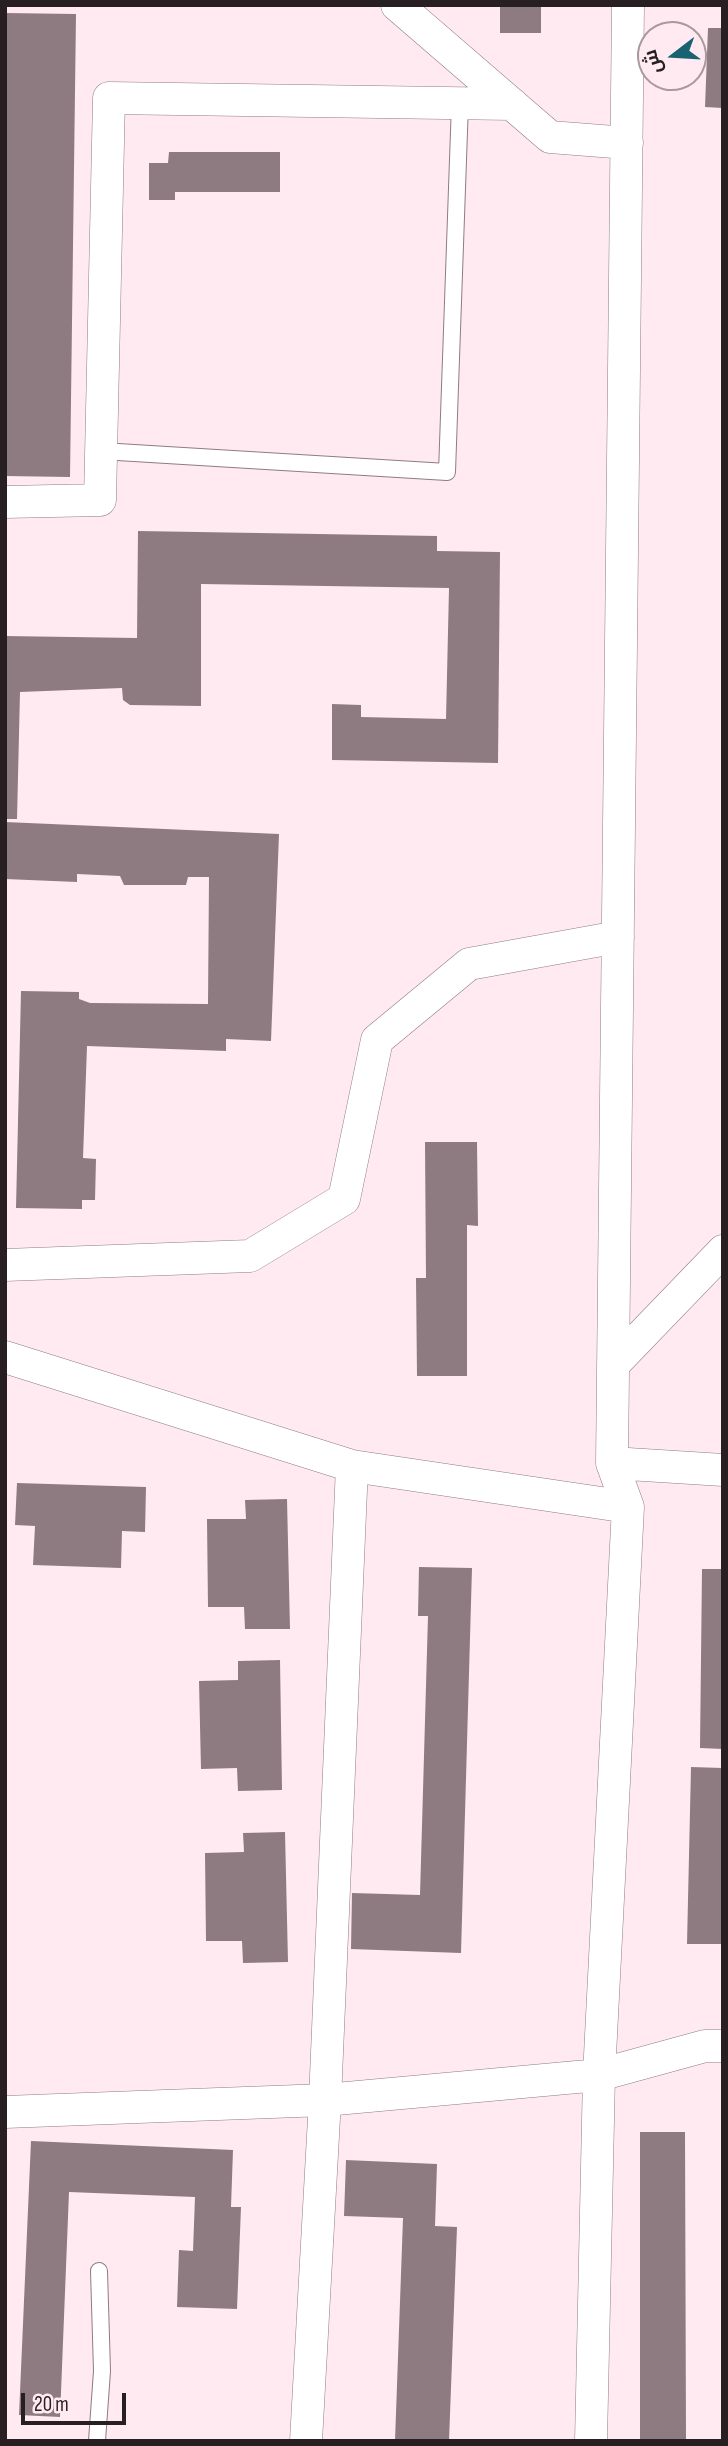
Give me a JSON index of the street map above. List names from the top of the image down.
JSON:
{
  "scale_bar": "20 m",
  "north": "left"
}
